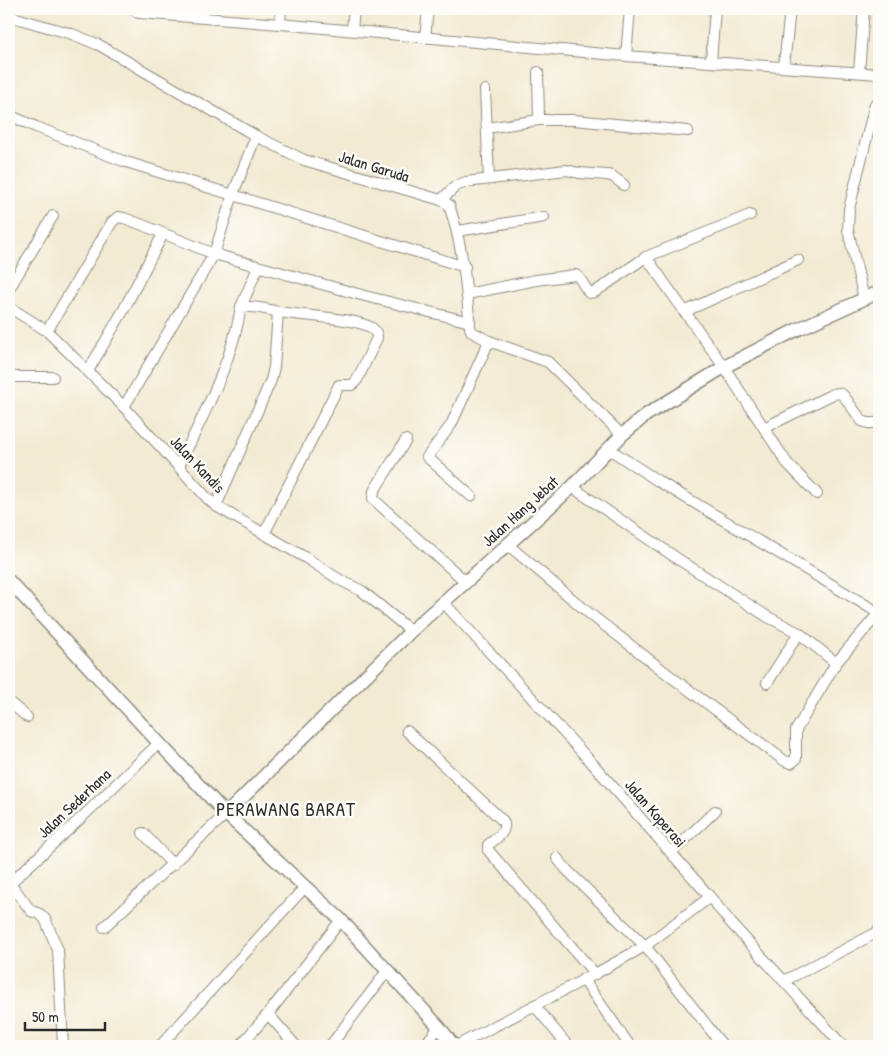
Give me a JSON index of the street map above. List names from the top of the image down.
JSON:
{
  "streets": {
    "street": [
      "Jalan Garuda",
      "Jalan Kandis",
      "Jalan Hang Jebat",
      "Jalan Sederhana",
      "Jalan Koperasi"
    ]
  },
  "crossings": [
    ["Jalan Kandis", "Jalan Hang Jebat"],
    ["Jalan Hang Jebat", "Jalan Koperasi"]
  ],
  "districts": ["PERAWANG BARAT"],
  "scale_bar": "50 m"
}
